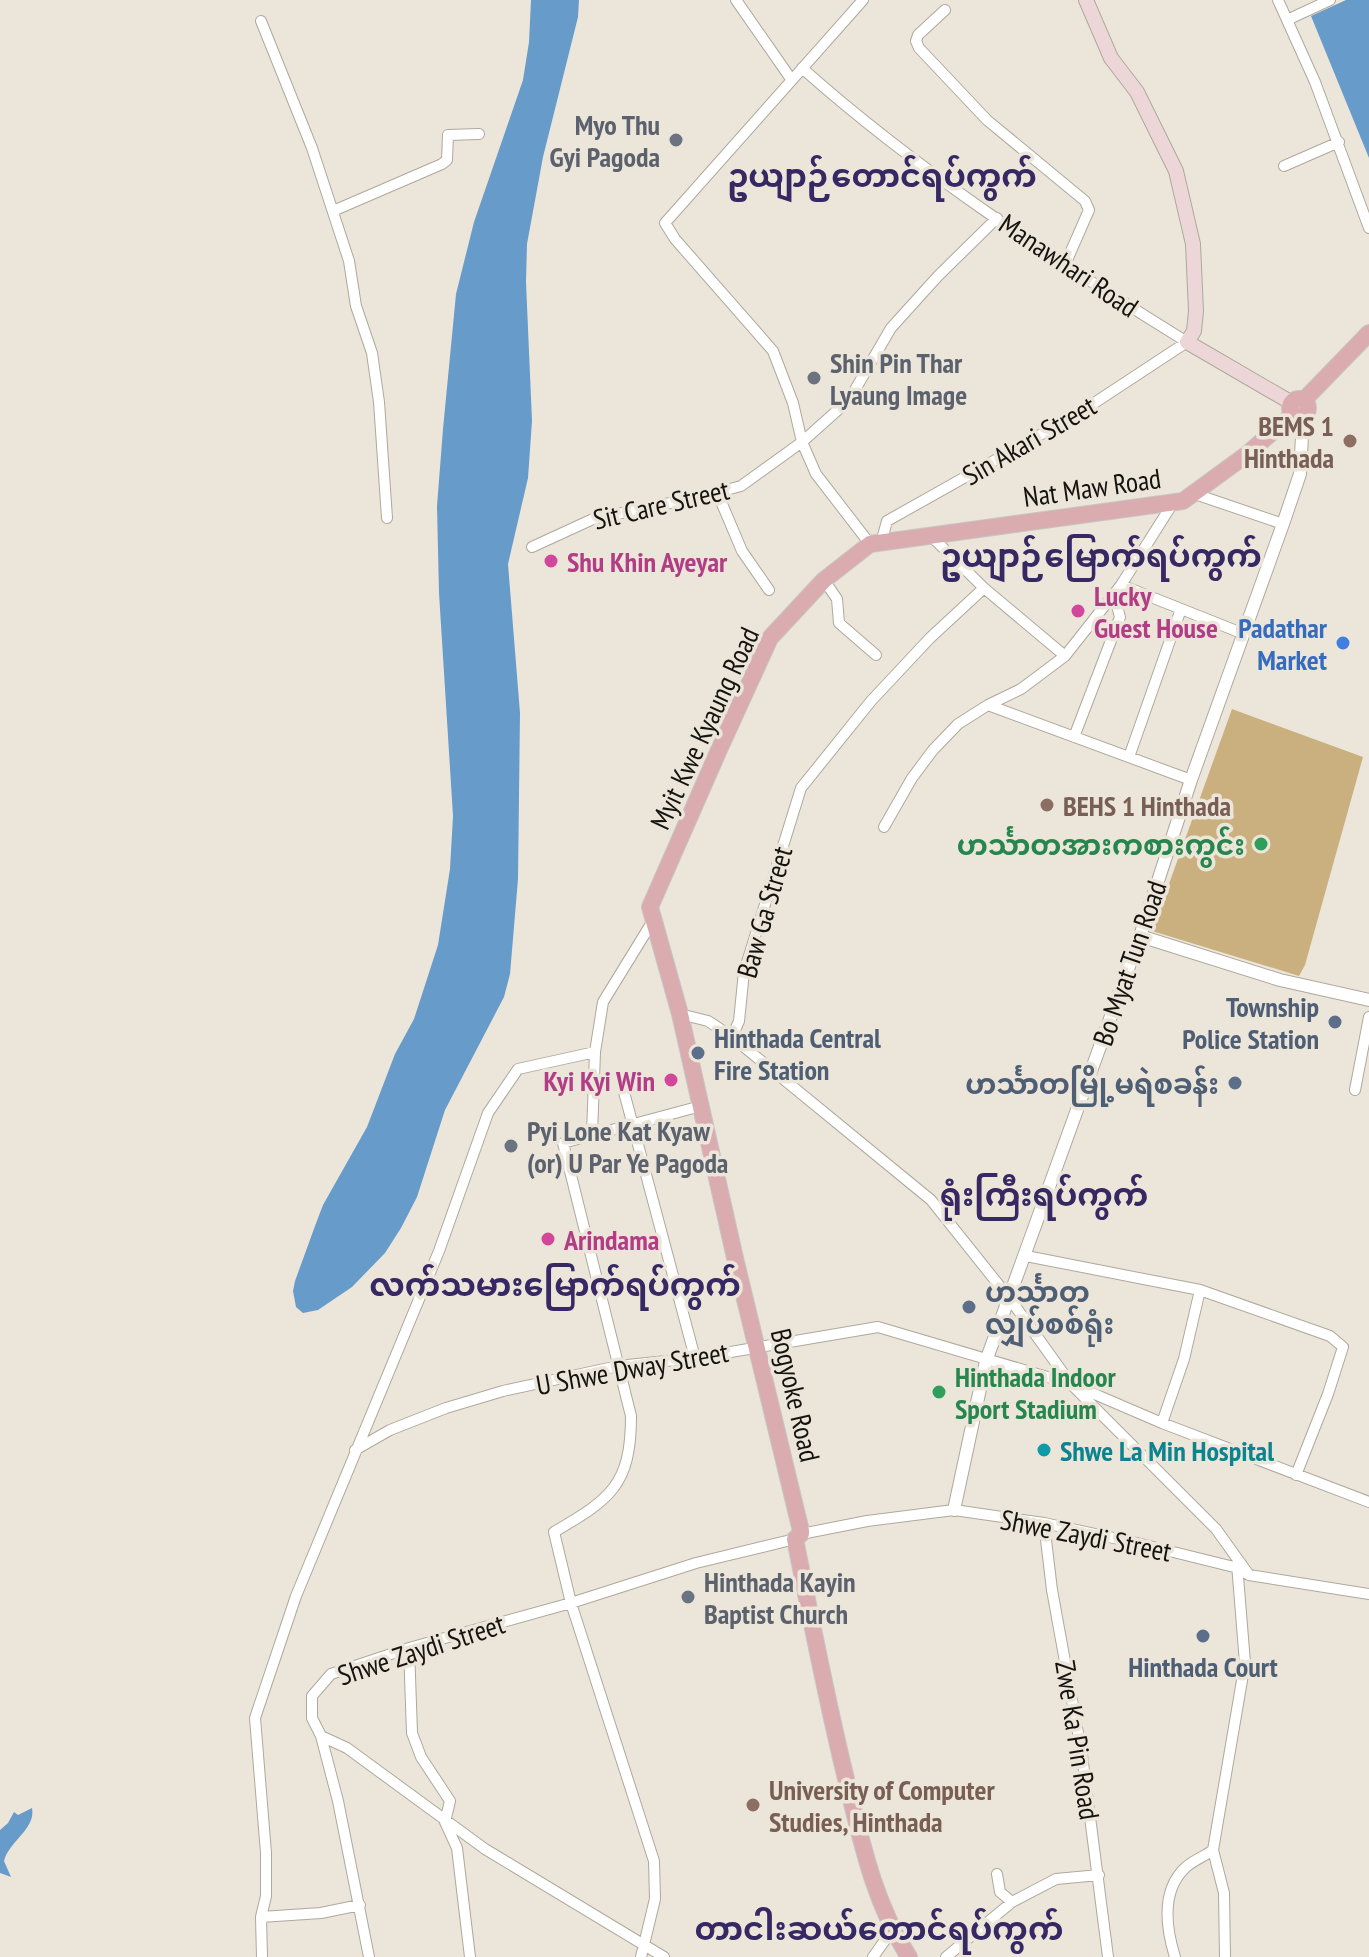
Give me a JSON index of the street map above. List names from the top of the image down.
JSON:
{
  "streets": {
    "main road": ["Nat Maw Road", "Myit Kwe Kyaung Road", "Bogyoke Road"],
    "street": [
      "Manawhari Road",
      "Sin Akari Street",
      "Sit Care Street",
      "Baw Ga Street",
      "Bo Myat Tun Road",
      "U Shwe Dway Street",
      "Shwe Zaydi Street",
      "Zwe Ka Pin Road"
    ]
  },
  "crossings": [
    ["Manawhari Road", "Sin Akari Street"],
    ["Manawhari Road", "Sit Care Street"],
    ["Sin Akari Street", "Nat Maw Road"],
    ["Sin Akari Street", "Myit Kwe Kyaung Road"],
    ["Nat Maw Road", "Myit Kwe Kyaung Road"],
    ["Nat Maw Road", "Bo Myat Tun Road"],
    ["Myit Kwe Kyaung Road", "Bogyoke Road"],
    ["Bo Myat Tun Road", "U Shwe Dway Street"],
    ["Bo Myat Tun Road", "Shwe Zaydi Street"],
    ["U Shwe Dway Street", "Bogyoke Road"],
    ["Bogyoke Road", "Shwe Zaydi Street"],
    ["Shwe Zaydi Street", "Zwe Ka Pin Road"]
  ],
  "districts": [
    "ဥယျာဉ်တောင်ရပ်ကွက်",
    "ဥယျာဉ်မြောက်ရပ်ကွက်",
    "ရုံးကြီးရပ်ကွက်",
    "လက်သမားမြောက်ရပ်ကွက်",
    "တာငါးဆယ်တောင်ရပ်ကွက်"
  ],
  "places": [
    "Myo Thu Gyi Pagoda",
    "Shin Pin Thar Lyaung Image",
    "BEMS 1 Hinthada",
    "Shu Khin Ayeyar",
    "Lucky Guest House",
    "Padathar Market",
    "BEHS 1 Hinthada",
    "ဟင်္သာတအားကစားကွင်း",
    "Township Police Station",
    "Hinthada Central Fire Station",
    "Kyi Kyi Win",
    "ဟင်္သာတမြို့မရဲစခန်း",
    "Pyi Lone Kat Kyaw (or) U Par Ye Pagoda",
    "Arindama",
    "ဟင်္သာတ လျှပ်စစ်ရုံး",
    "Hinthada Indoor Sport Stadium",
    "Shwe La Min Hospital",
    "Hinthada Kayin Baptist Church",
    "Hinthada Court",
    "University of Computer Studies, Hinthada"
  ]
}
